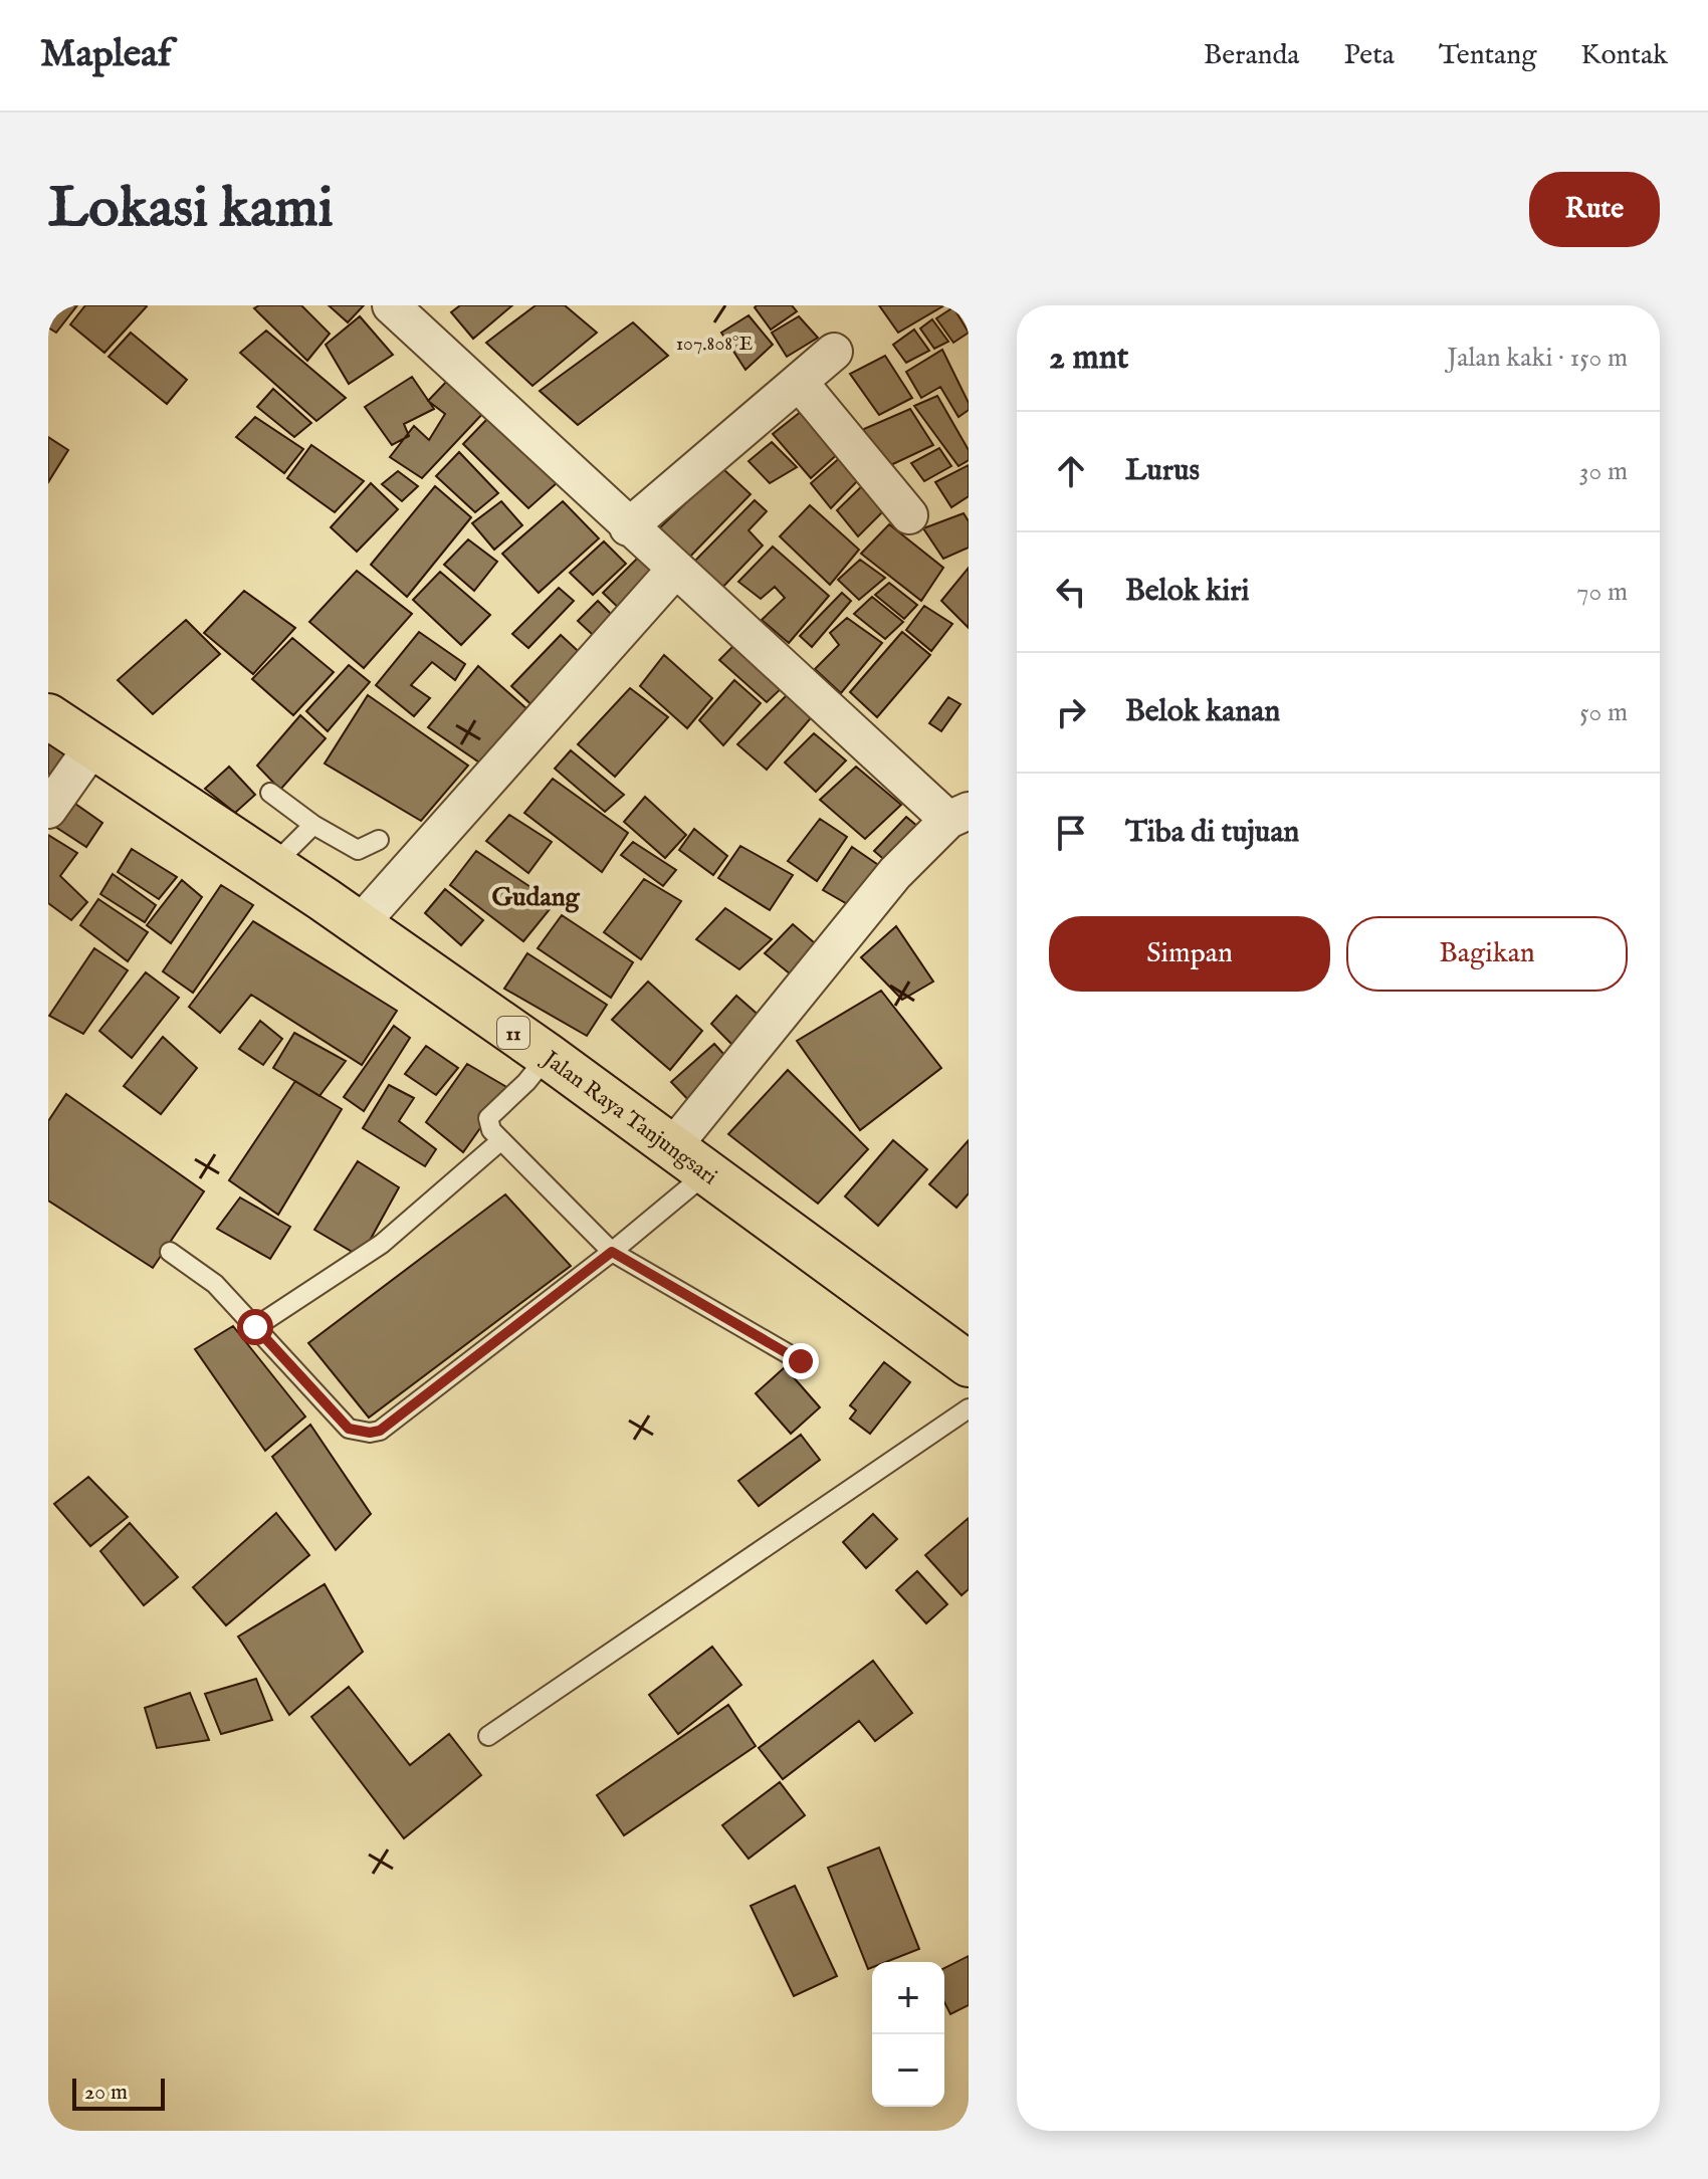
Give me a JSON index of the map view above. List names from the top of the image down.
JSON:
{
  "streets": {
    "highway": ["11", "Jalan Raya Tanjungsari"]
  },
  "districts": ["Gudang"],
  "scale_bar": "20 m",
  "page": {
    "header": "Mapleaf",
    "nav": [
      "Beranda",
      "Peta",
      "Tentang",
      "Kontak"
    ],
    "buttons": [
      "Rute",
      ["Simpan", "Bagikan"]
    ],
    "title": "Lokasi kami",
    "heading": ["2 mnt", "Jalan kaki · 150 m"],
    "list": [
      ["Lurus", "30 m"],
      ["Belok kiri", "70 m"],
      ["Belok kanan", "50 m"],
      "Tiba di tujuan"
    ],
    "map_buttons": ["+", "−"],
    "scale": "20 m"
  },
  "coordinates": ["107.808°E"]
}
